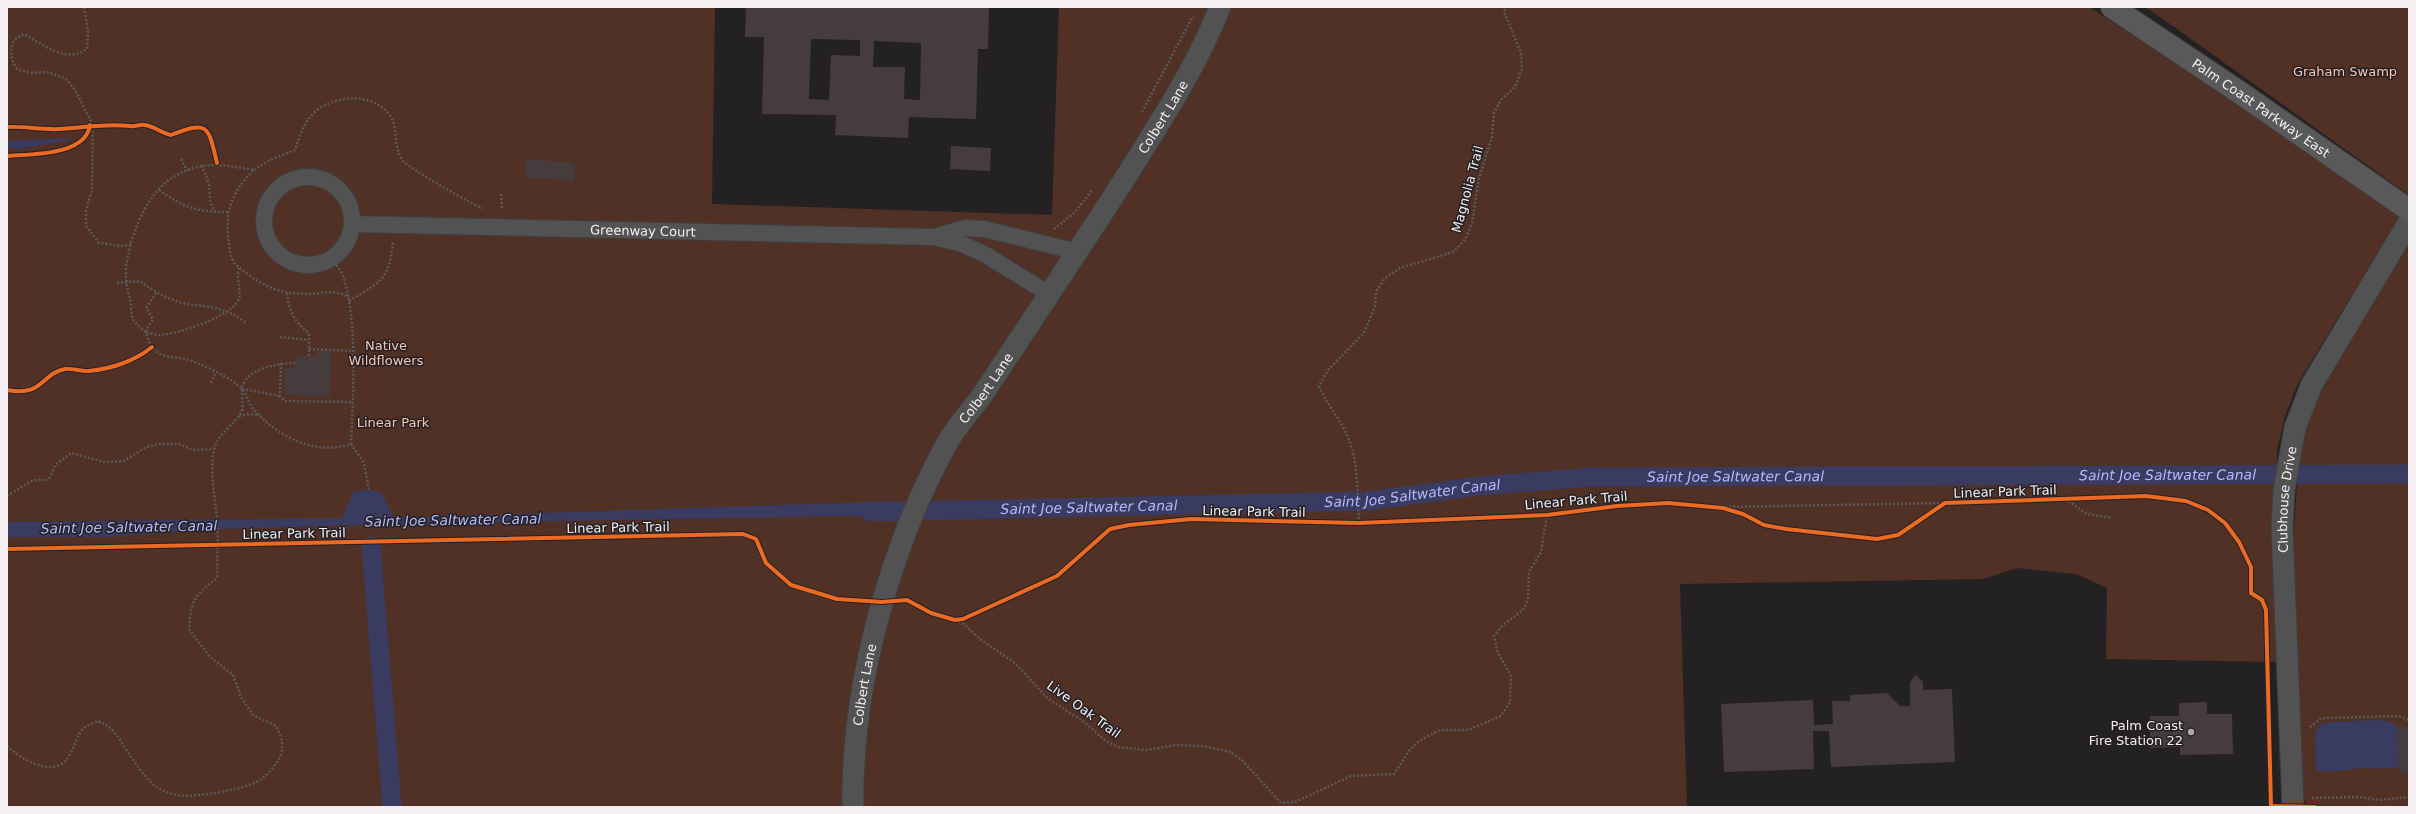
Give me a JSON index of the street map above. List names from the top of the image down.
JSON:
{
  "streets": {
    "main road": ["Palm Coast Parkway East"],
    "street": ["Colbert Lane", "Greenway Court", "Clubhouse Drive"],
    "path": ["Magnolia Trail", "Live Oak Trail"],
    "cycle path": ["Linear Park Trail"]
  },
  "crossings": [
    ["Linear Park Trail", "Live Oak Trail"]
  ],
  "water": ["Saint Joe Saltwater Canal"],
  "parks": ["Graham Swamp", "Native Wildflowers", "Linear Park"],
  "places": ["Palm Coast Fire Station 22"]
}
